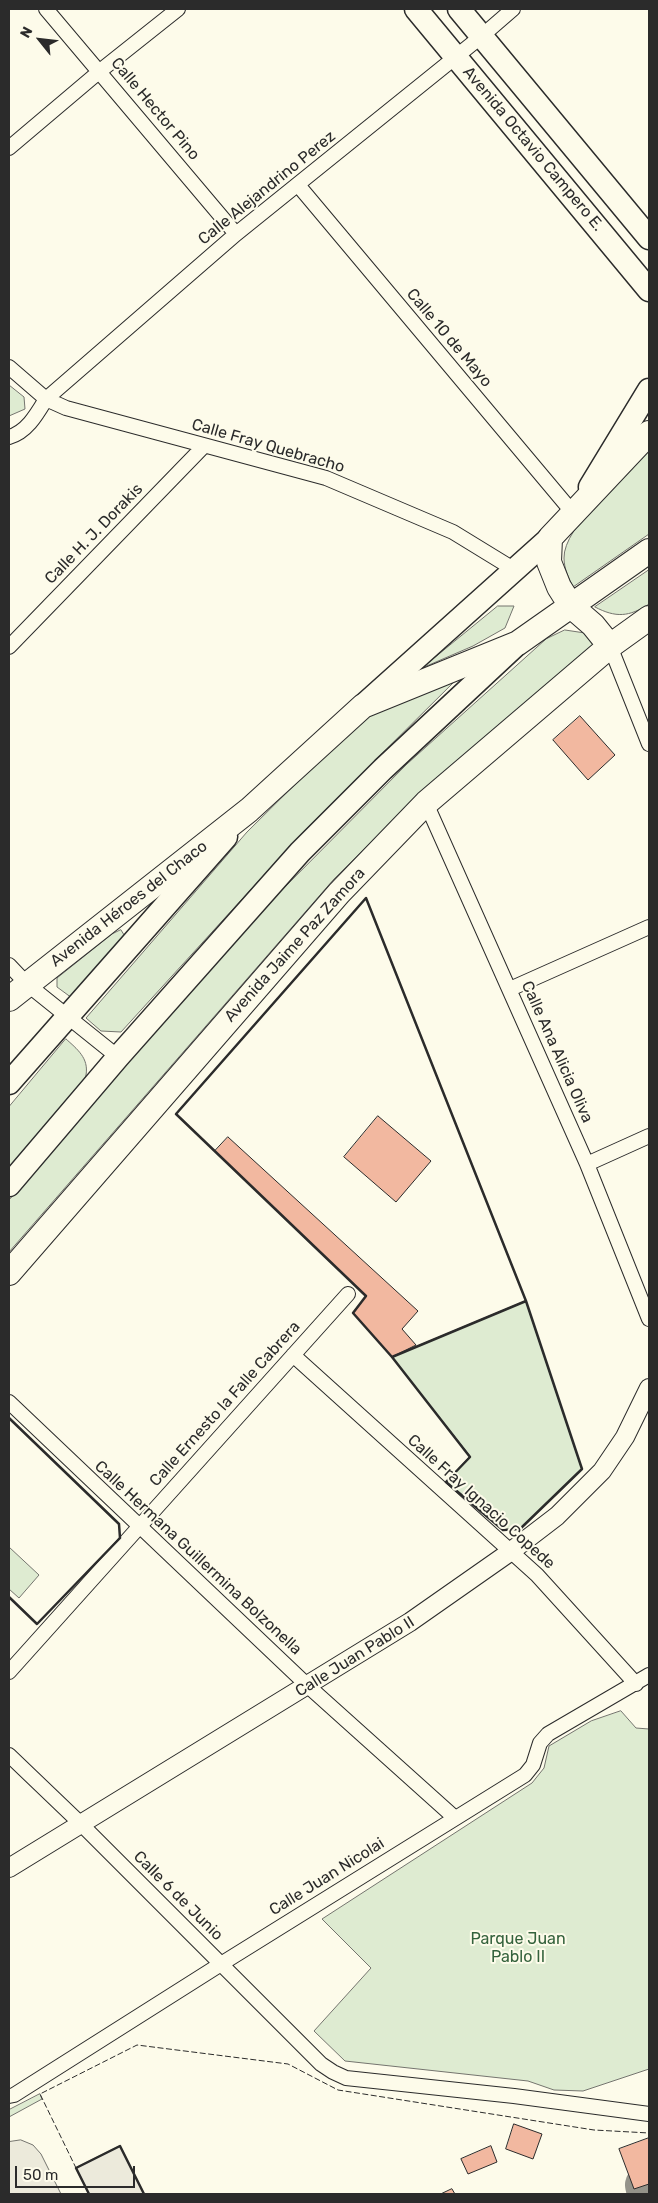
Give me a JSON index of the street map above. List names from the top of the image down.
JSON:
{
  "streets": {
    "highway": ["Avenida Héroes del Chaco", "Avenida Jaime Paz Zamora"],
    "main road": ["Avenida Octavio Campero E."],
    "street": [
      "Calle Hector Pino",
      "Calle Alejandrino Perez",
      "Calle 10 de Mayo",
      "Calle Fray Quebracho",
      "Calle H. J. Dorakis",
      "Calle Ana Alicia Oliva",
      "Calle Ernesto la Falle Cabrera",
      "Calle Fray Ignacio Copede",
      "Calle Hermana Guillermina Bolzonella",
      "Calle Juan Pablo II",
      "Calle Juan Nicolai",
      "Calle 6 de Junio"
    ]
  },
  "crossings": [
    ["Calle Hector Pino", "Calle Alejandrino Perez"],
    ["Avenida Octavio Campero E.", "Calle Alejandrino Perez"],
    ["Calle Alejandrino Perez", "Calle 10 de Mayo"],
    ["Calle Alejandrino Perez", "Calle Fray Quebracho"],
    ["Calle Fray Quebracho", "Calle H. J. Dorakis"],
    ["Avenida Jaime Paz Zamora", "Calle Ana Alicia Oliva"],
    ["Calle Ernesto la Falle Cabrera", "Calle Fray Ignacio Copede"],
    ["Calle Ernesto la Falle Cabrera", "Calle Hermana Guillermina Bolzonella"],
    ["Calle Fray Ignacio Copede", "Calle Juan Pablo II"],
    ["Calle Fray Ignacio Copede", "Calle Juan Nicolai"],
    ["Calle Hermana Guillermina Bolzonella", "Calle Juan Pablo II"],
    ["Calle Hermana Guillermina Bolzonella", "Calle Juan Nicolai"],
    ["Calle Juan Pablo II", "Calle 6 de Junio"],
    ["Calle Juan Nicolai", "Calle 6 de Junio"]
  ],
  "parks": ["Parque Juan Pablo II"],
  "scale_bar": "50 m",
  "north": "top left"
}
